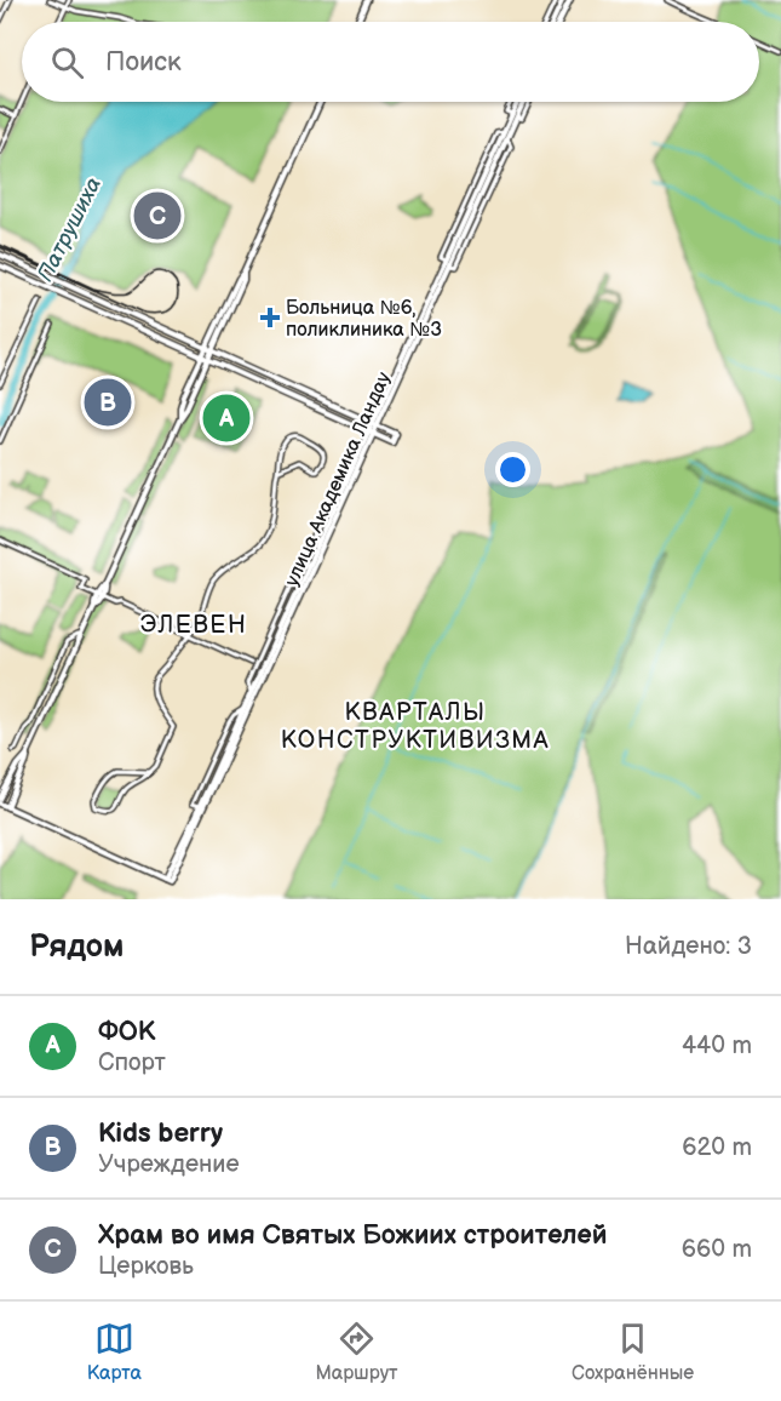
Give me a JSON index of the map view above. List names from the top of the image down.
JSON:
{
  "streets": {
    "street": ["улица Академика Ландау"]
  },
  "districts": ["ЭЛЕВЕН", "КВАРТАЛЫ КОНСТРУКТИВИЗМА"],
  "water": ["Патрушиха"],
  "places": {
    "health": ["Больница №6, поликлиника №3"]
  },
  "page": {
    "search": "Поиск",
    "pins": ["C", "B", "A"],
    "heading": ["Рядом", "Найдено: 3"],
    "list": [
      {
        "mark": "A",
        "name": "ФОК",
        "note": "Спорт",
        "value": "440 m"
      },
      {
        "mark": "B",
        "name": "Kids berry",
        "note": "Учреждение",
        "value": "620 m"
      },
      {
        "mark": "C",
        "name": "Храм во имя Святых Божиих строителей",
        "note": "Церковь",
        "value": "660 m"
      }
    ],
    "nav": ["Карта", "Маршрут", "Сохранённые"]
  }
}
